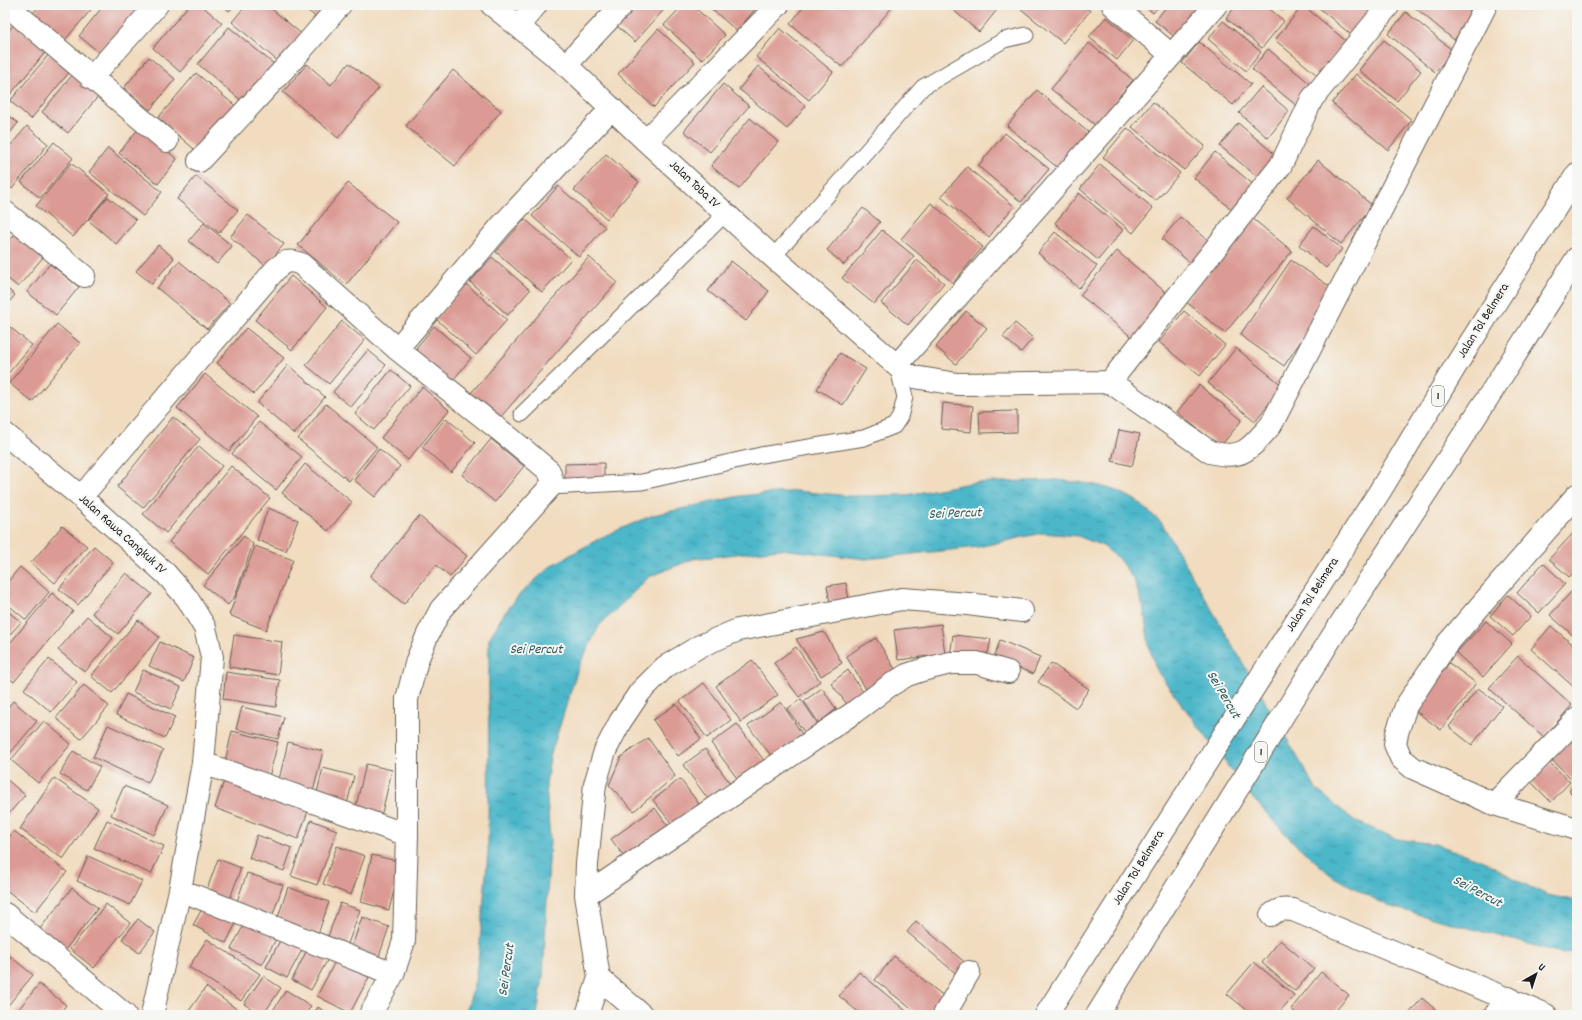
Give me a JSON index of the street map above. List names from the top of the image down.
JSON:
{
  "streets": {
    "main road": [
      "Jalan Toba IV",
      "Jalan Tol Belmera",
      "1",
      "Jalan Rawa Cangkuk IV"
    ]
  },
  "water": ["Sei Percut"],
  "north": "top right"
}
